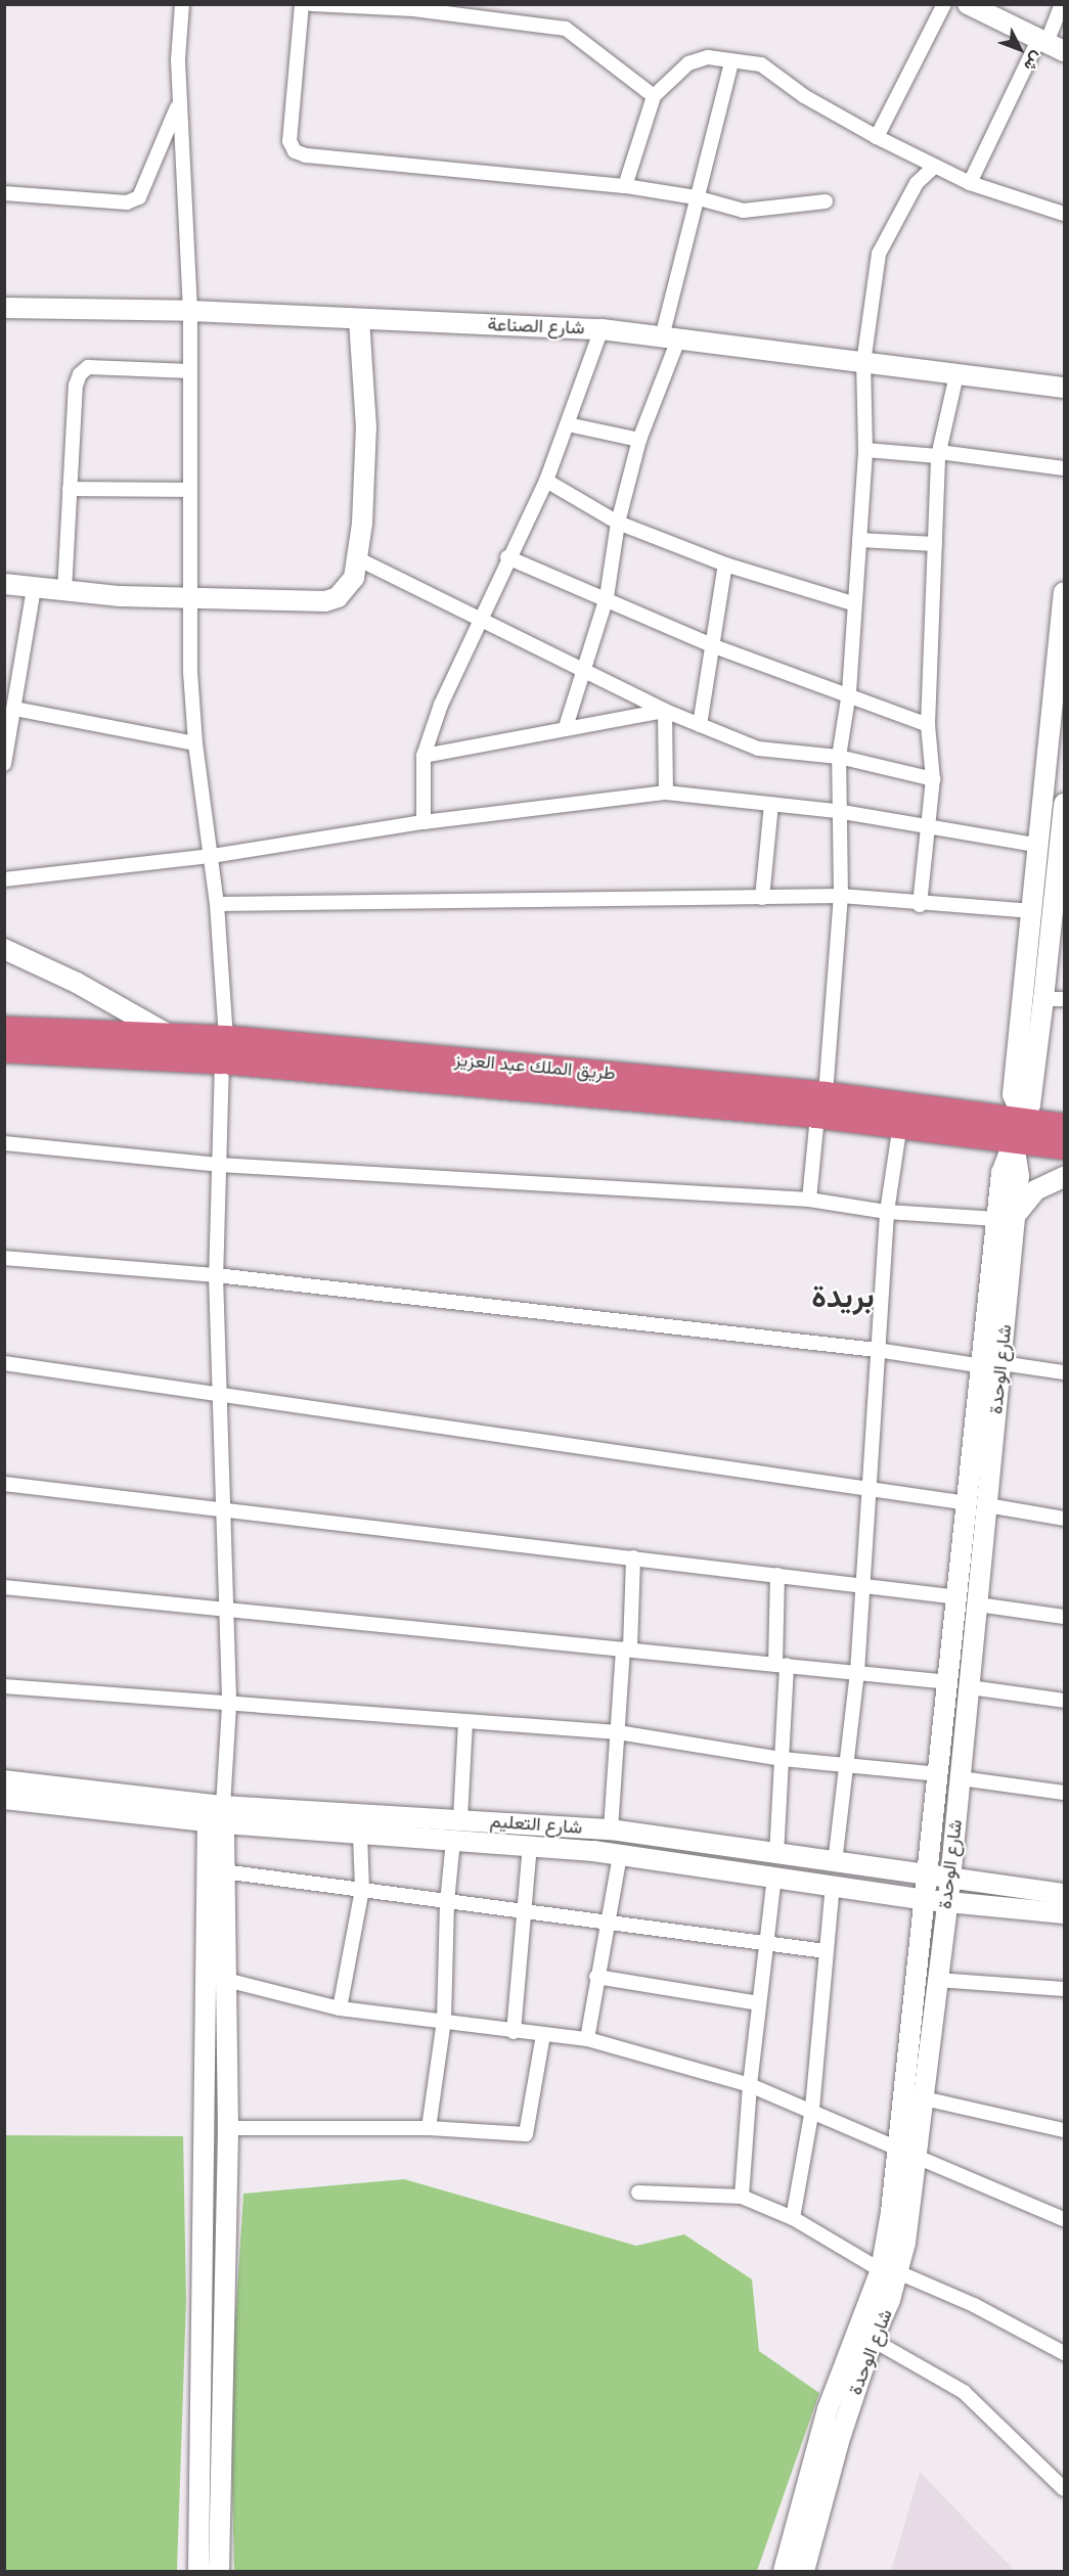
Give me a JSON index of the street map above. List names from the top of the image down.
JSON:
{
  "streets": {
    "highway": ["طريق الملك عبد العزيز"],
    "street": ["شارع الصناعة", "شارع الوحدة", "شارع التعليم"]
  },
  "crossings": [
    ["طريق الملك عبد العزيز", "شارع الوحدة"],
    ["شارع الوحدة", "شارع التعليم"]
  ],
  "districts": ["بريدة"],
  "north": "bottom right"
}
